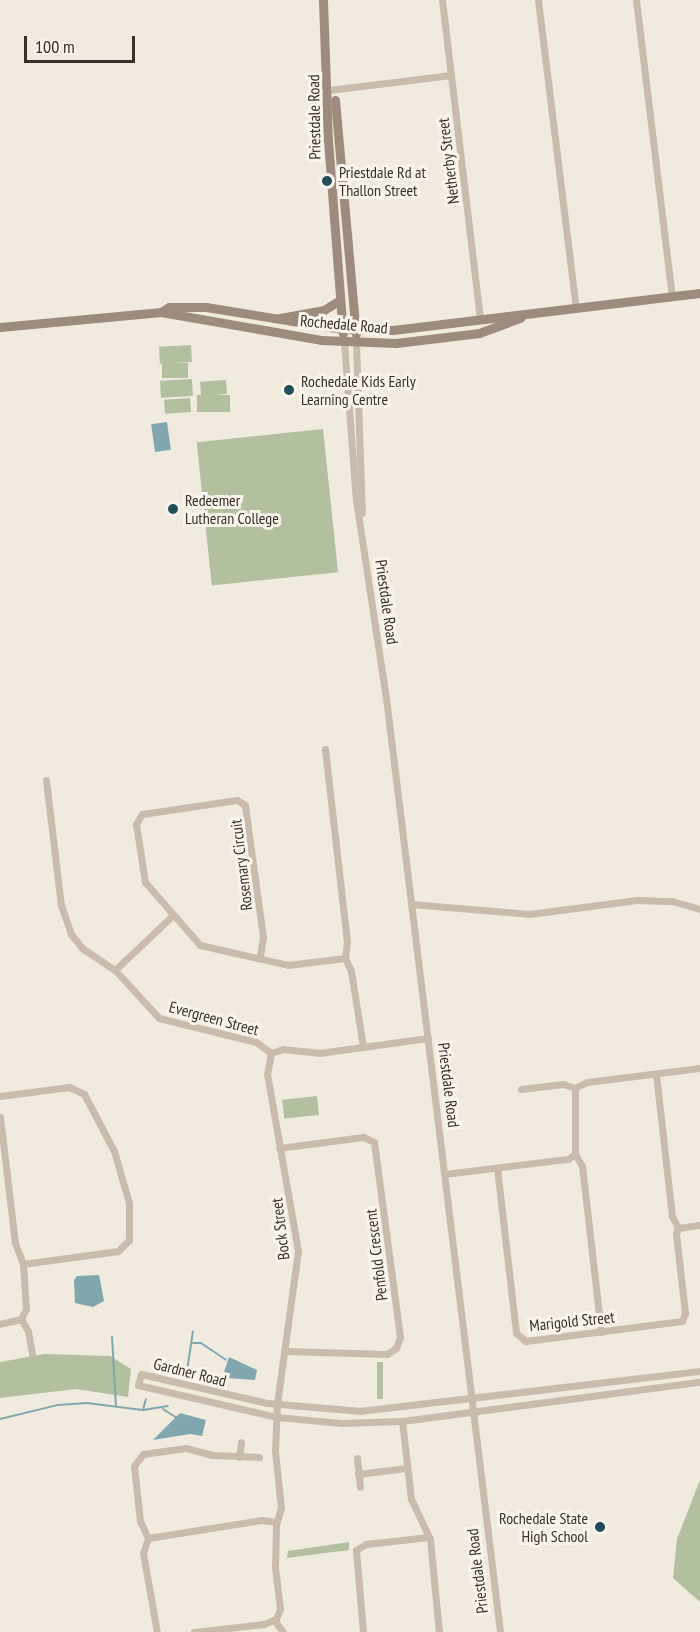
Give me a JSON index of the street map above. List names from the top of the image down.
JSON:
{
  "streets": {
    "main road": ["Priestdale Road", "Rochedale Road"],
    "street": [
      "Netherby Street",
      "Rosemary Circuit",
      "Evergreen Street",
      "Bock Street",
      "Penfold Crescent",
      "Marigold Street",
      "Gardner Road"
    ]
  },
  "crossings": [
    ["Priestdale Road", "Rochedale Road"],
    ["Priestdale Road", "Evergreen Street"],
    ["Priestdale Road", "Gardner Road"],
    ["Netherby Street", "Rochedale Road"],
    ["Evergreen Street", "Bock Street"],
    ["Bock Street", "Penfold Crescent"],
    ["Bock Street", "Gardner Road"]
  ],
  "places": [
    "Priestdale Rd at Thallon Street",
    "Rochedale Kids Early Learning Centre",
    "Redeemer Lutheran College",
    "Rochedale State High School"
  ],
  "scale_bar": "100 m"
}
